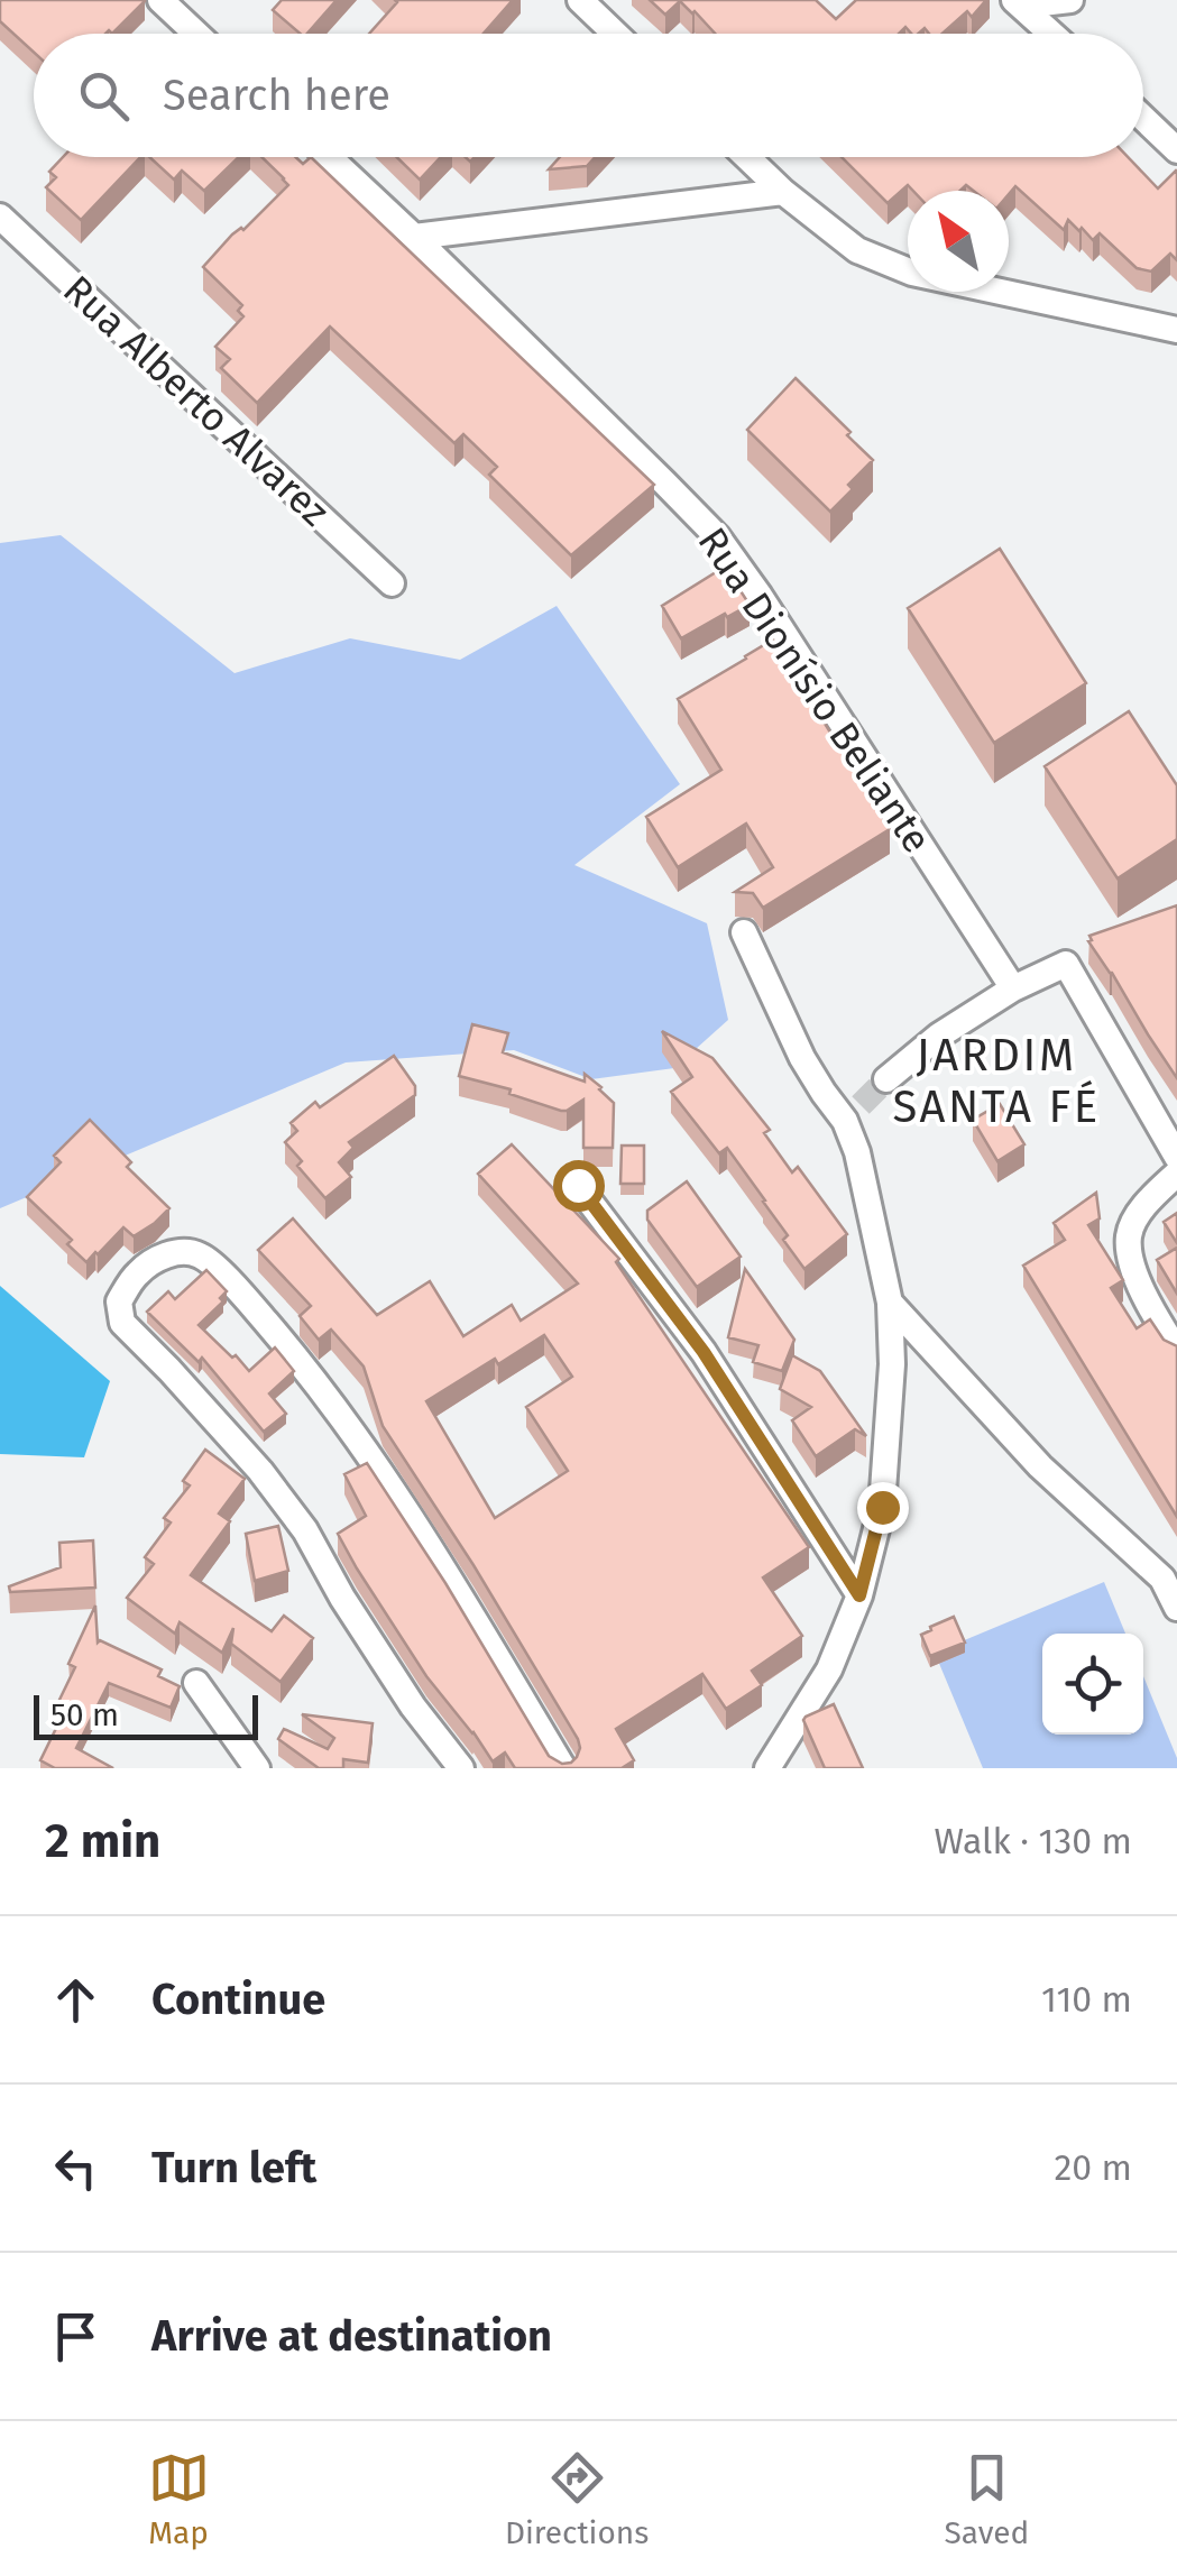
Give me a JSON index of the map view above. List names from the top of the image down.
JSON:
{
  "streets": {
    "street": ["Rua Alberto Alvarez", "Rua Dionísio Beliante"]
  },
  "districts": ["JARDIM SANTA FÉ"],
  "scale_bar": "50 m",
  "north": "top left",
  "page": {
    "search": "Search here",
    "scale": "50 m",
    "heading": ["2 min", "Walk · 130 m"],
    "list": [
      ["Continue", "110 m"],
      ["Turn left", "20 m"],
      "Arrive at destination"
    ],
    "nav": ["Map", "Directions", "Saved"]
  }
}
